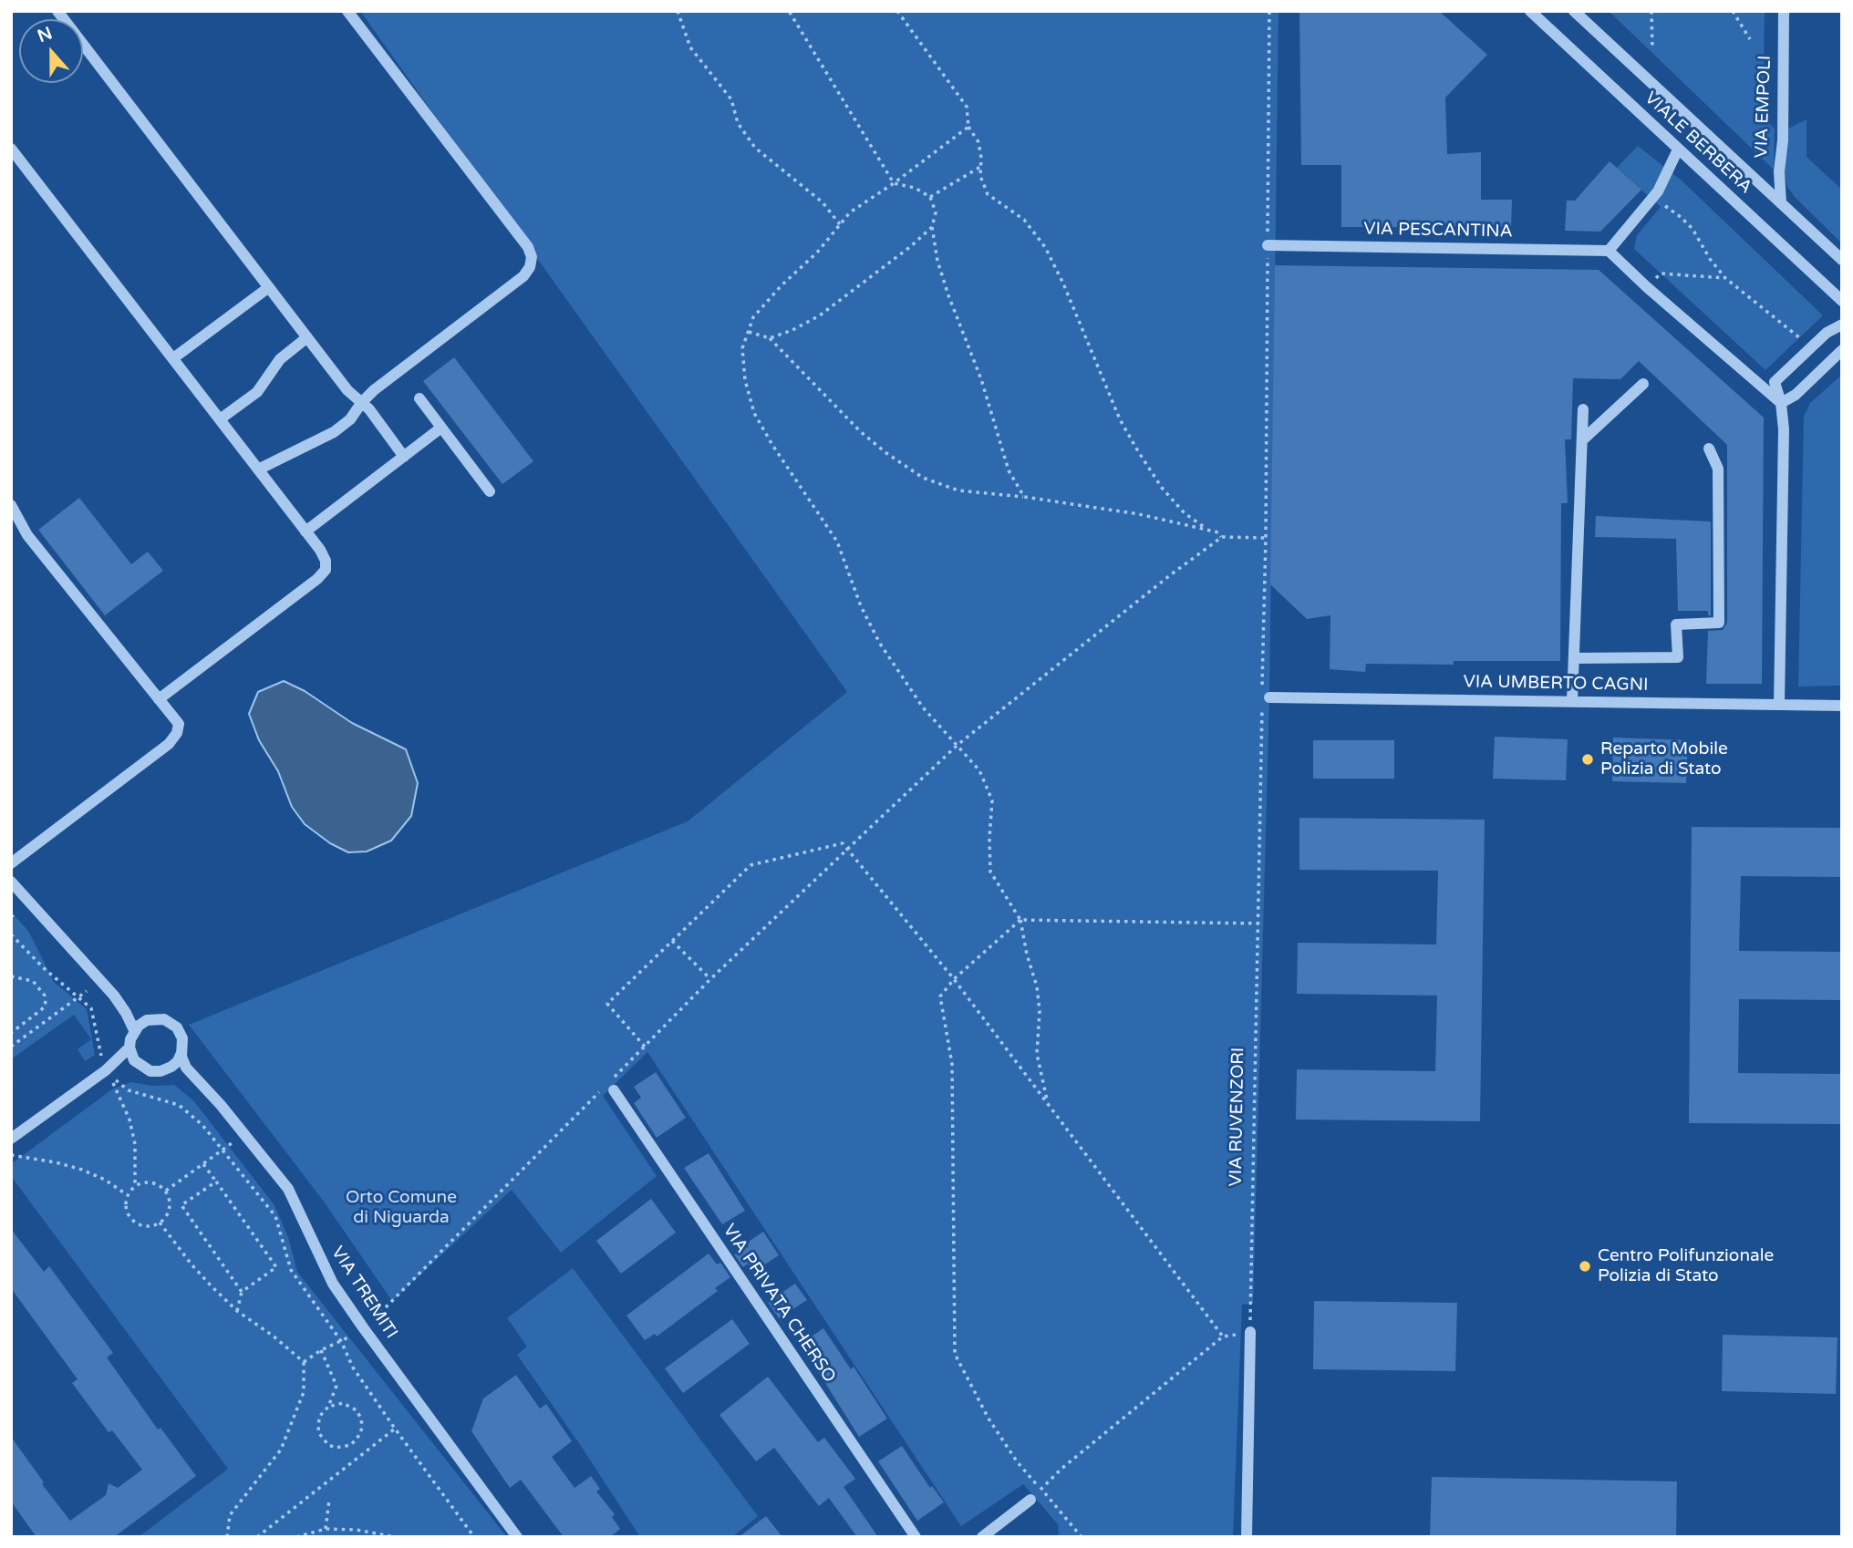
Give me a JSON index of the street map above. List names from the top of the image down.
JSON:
{
  "streets": {
    "street": [
      "VIA EMPOLI",
      "VIALE BERBERA",
      "VIA PESCANTINA",
      "VIA UMBERTO CAGNI",
      "VIA TREMITI",
      "VIA PRIVATA CHERSO"
    ],
    "path": ["VIA RUVENZORI"]
  },
  "crossings": [
    ["VIA EMPOLI", "VIALE BERBERA"],
    ["VIA UMBERTO CAGNI", "VIA RUVENZORI"]
  ],
  "parks": ["Orto Comune di Niguarda"],
  "places": ["Reparto Mobile Polizia di Stato", "Centro Polifunzionale Polizia di Stato"],
  "north": "top"
}
